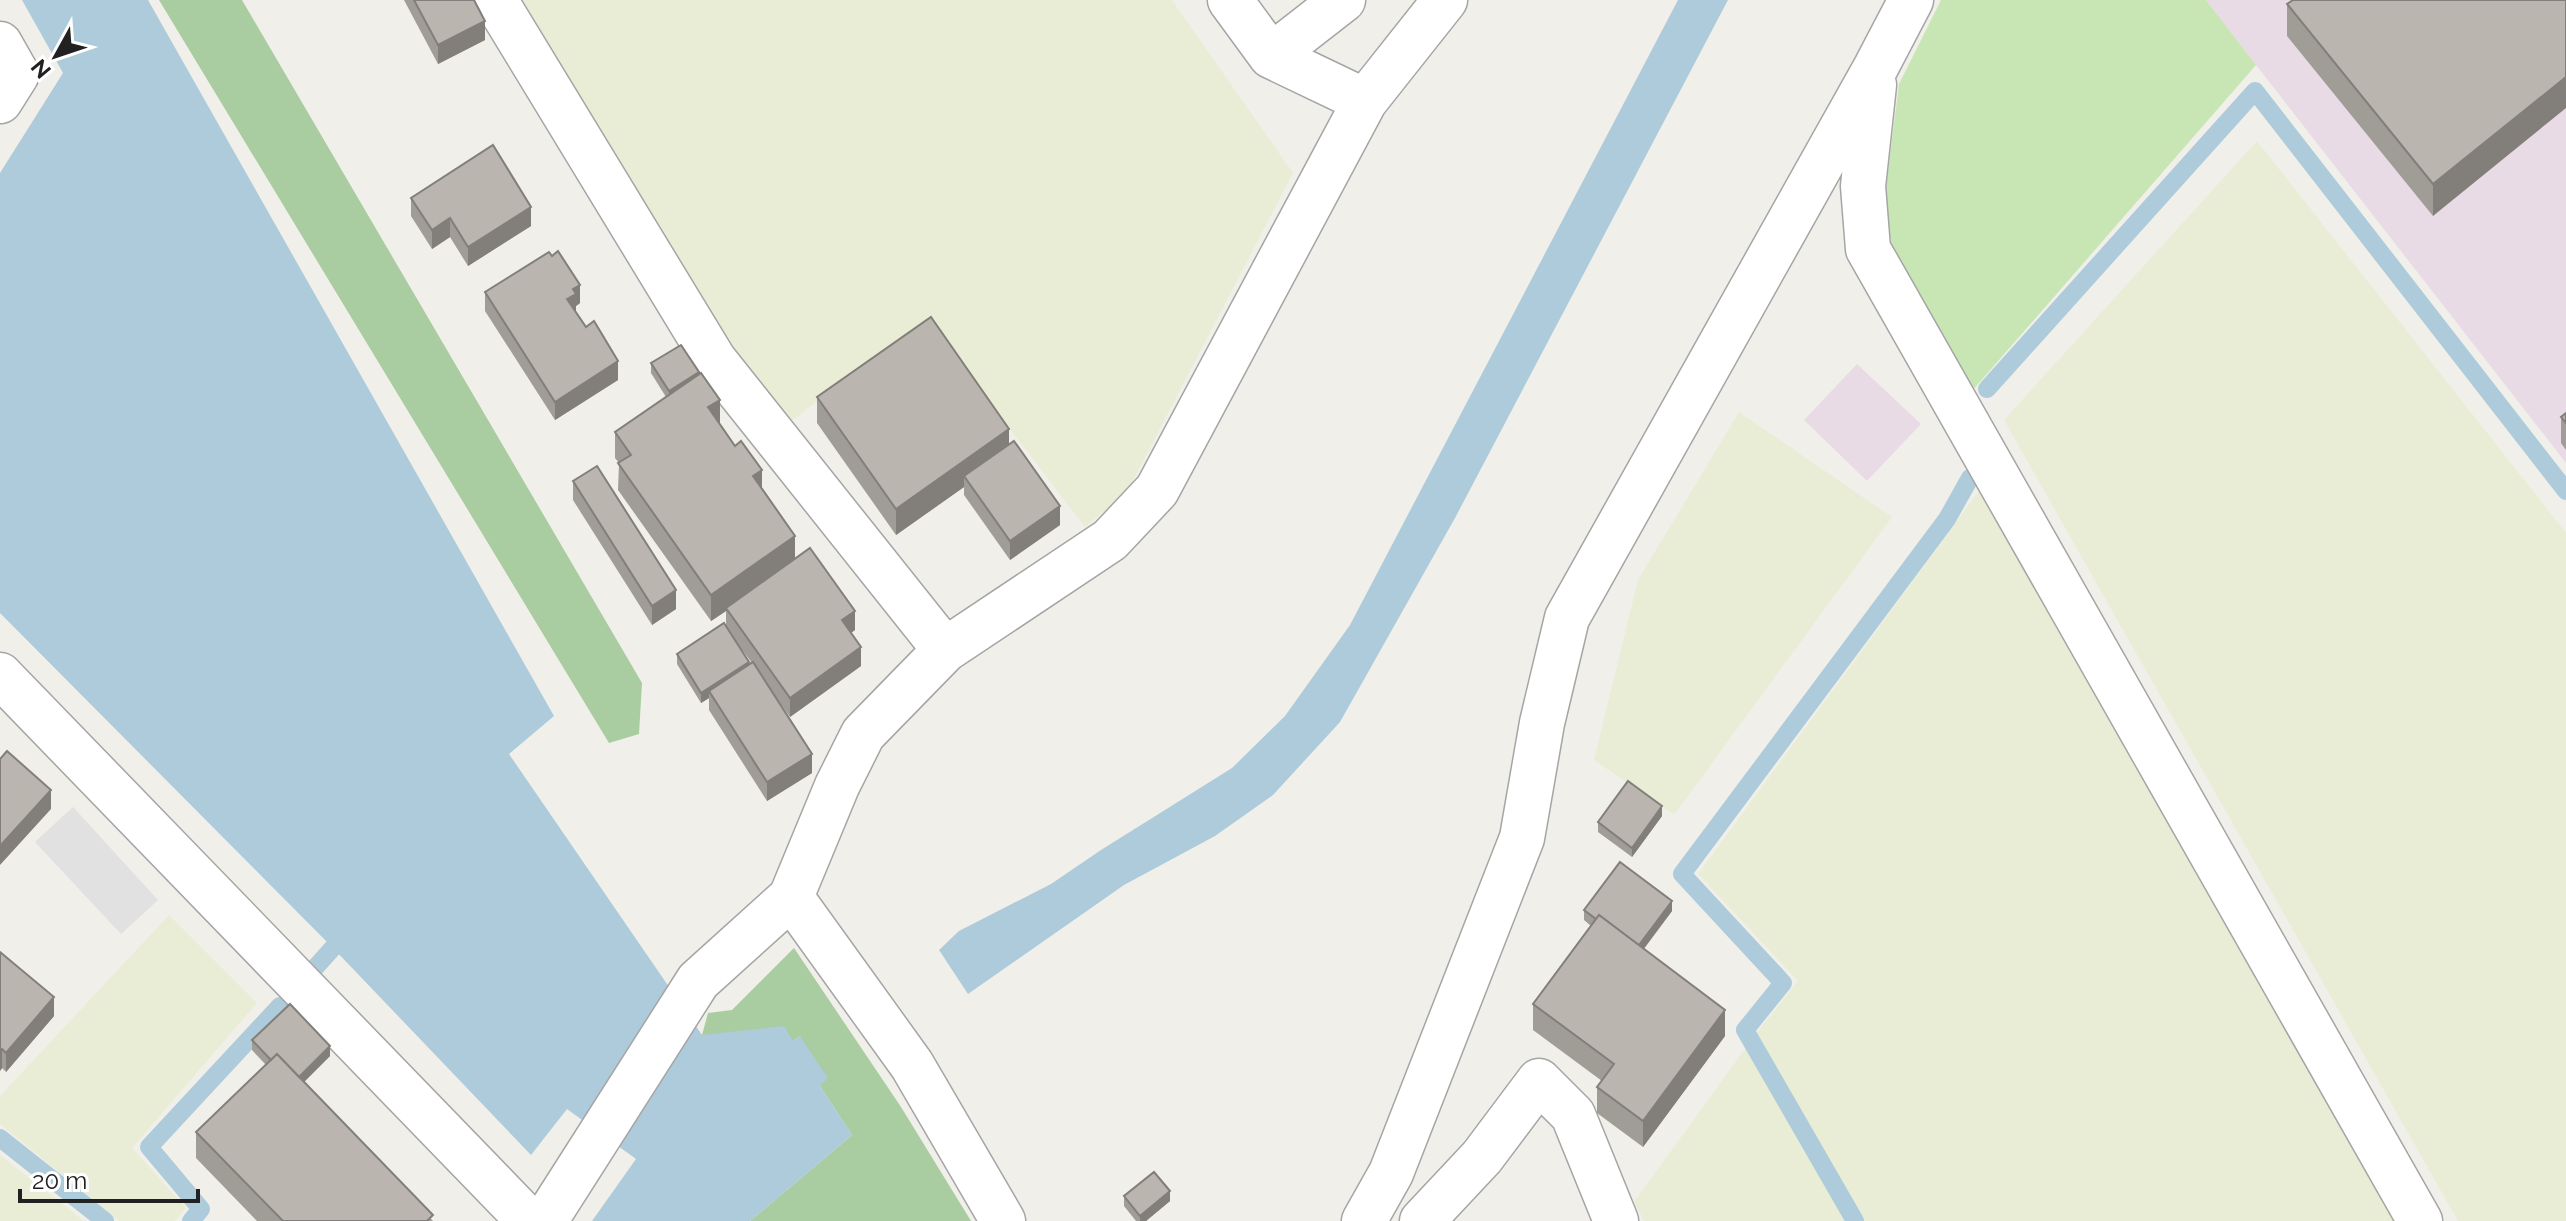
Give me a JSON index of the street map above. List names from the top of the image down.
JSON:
{
  "scale_bar": "20 m",
  "north": "bottom left"
}
